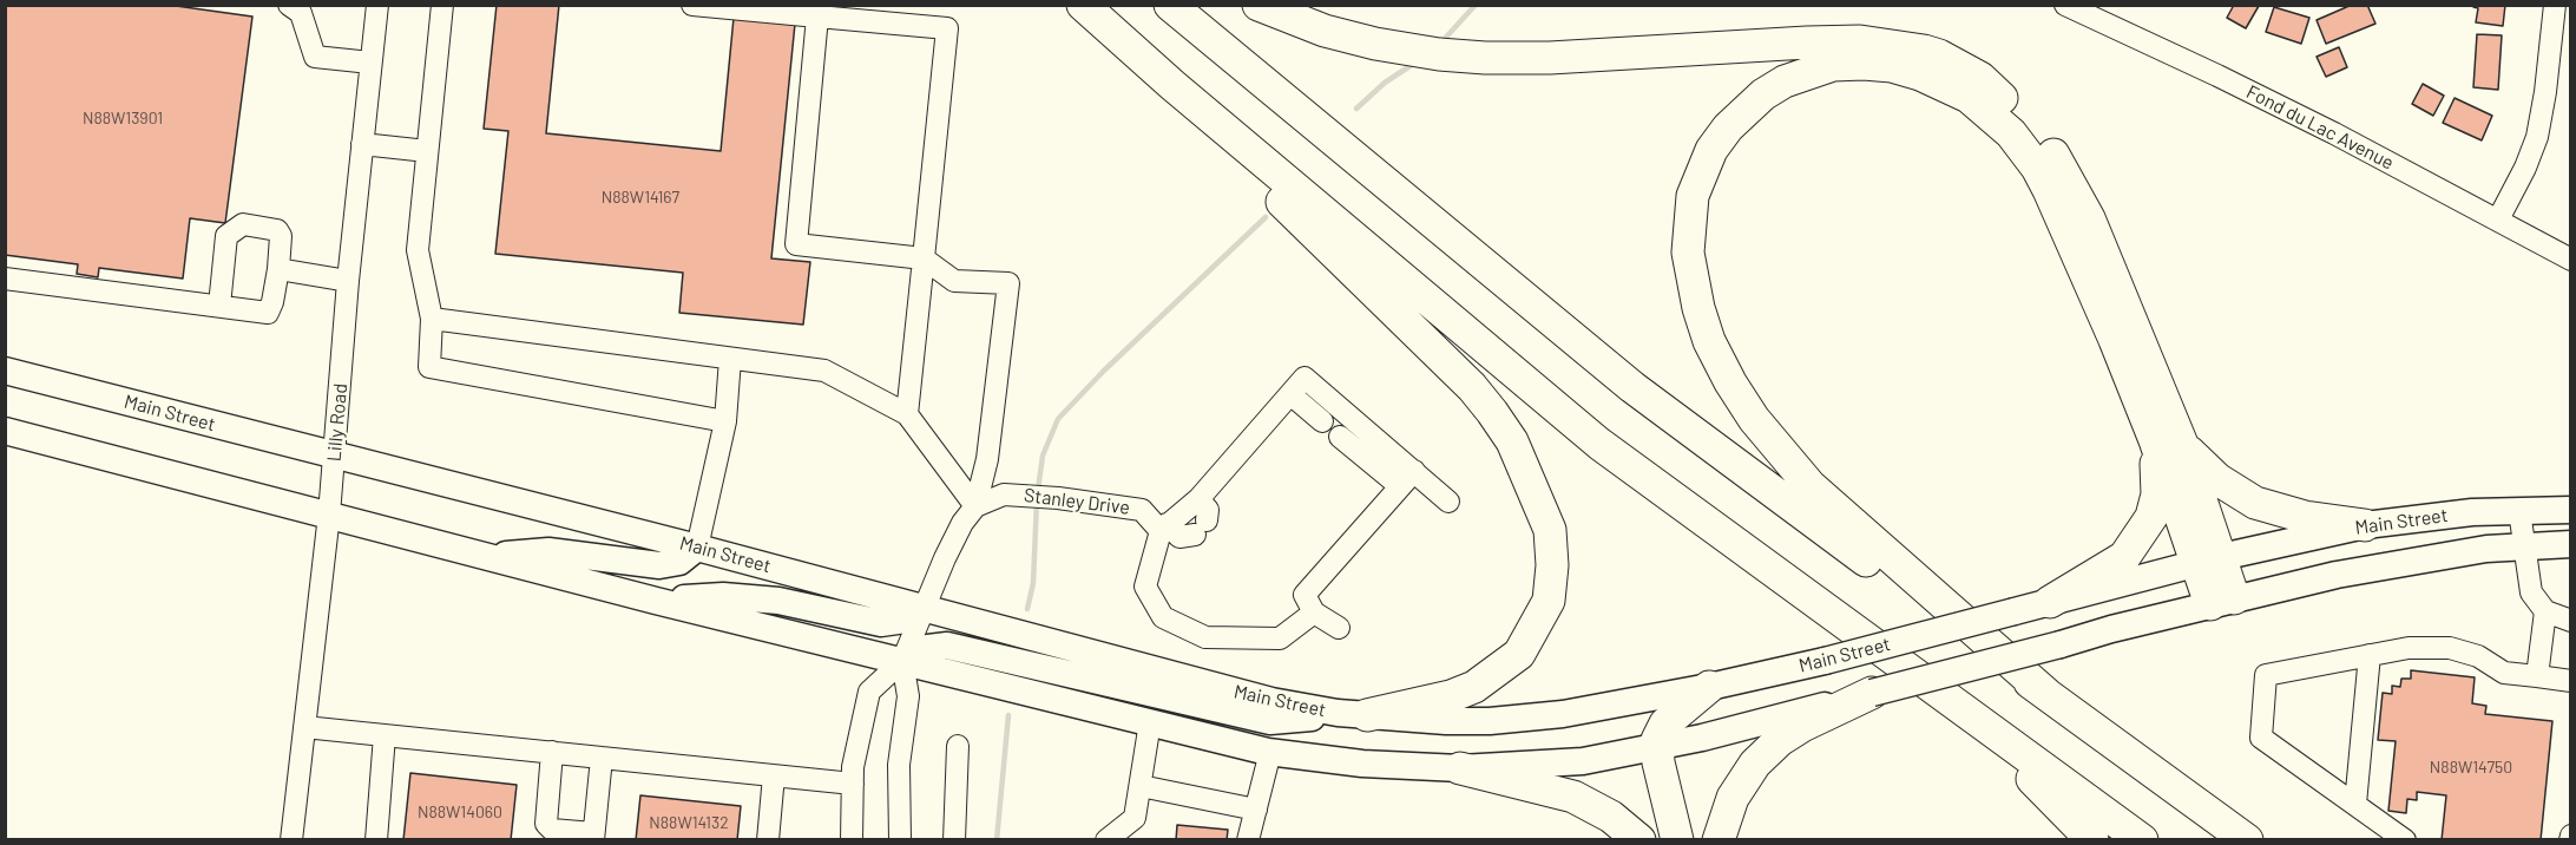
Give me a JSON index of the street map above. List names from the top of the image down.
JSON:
{
  "streets": {
    "main road": ["Main Street"],
    "street": ["Fond du Lac Avenue", "Lilly Road", "Stanley Drive"]
  },
  "crossings": [
    ["Main Street", "Lilly Road"]
  ],
  "house_numbers": [
    "N88W13901",
    "N88W14167",
    "N88W14750",
    "N88W14060",
    "N88W14132"
  ]
}
